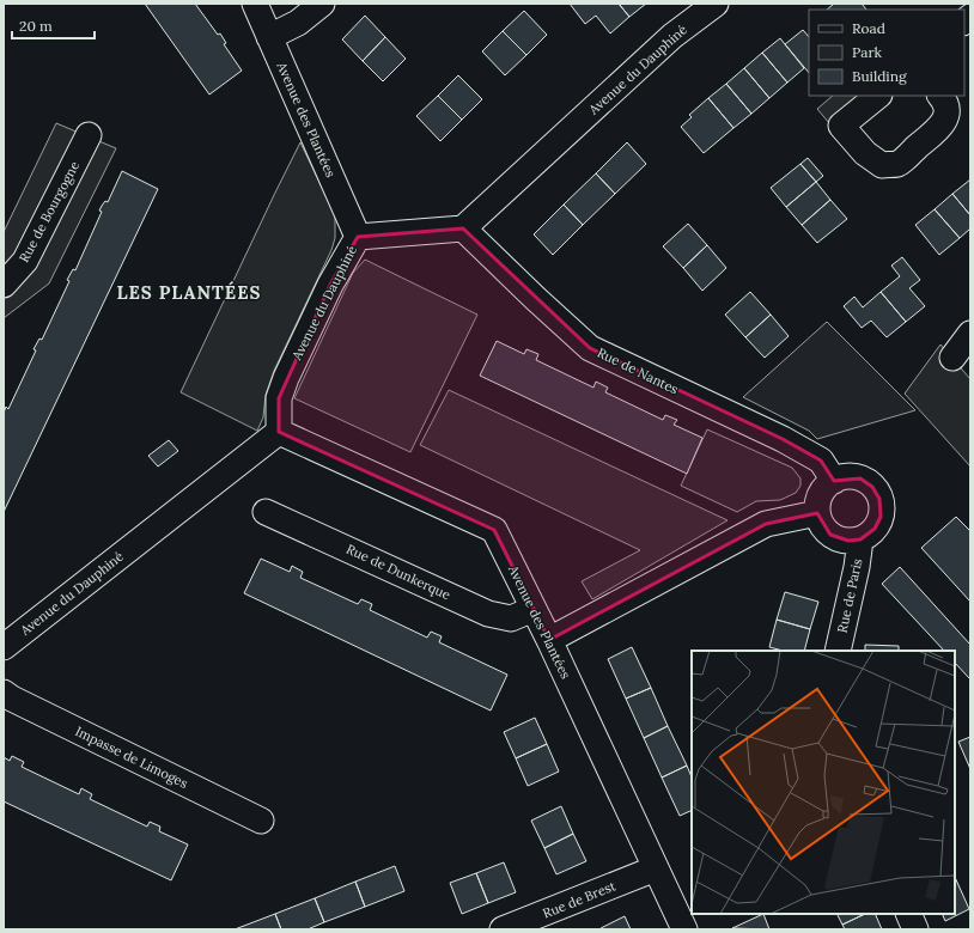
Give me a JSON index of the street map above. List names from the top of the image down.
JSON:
{
  "streets": {
    "street": [
      "Avenue du Dauphiné",
      "Avenue des Plantées",
      "Rue de Bourgogne",
      "Rue de Nantes",
      "Rue de Dunkerque",
      "Rue de Paris",
      "Impasse de Limoges",
      "Rue de Brest"
    ]
  },
  "crossings": [
    ["Avenue du Dauphiné", "Avenue des Plantées"],
    ["Avenue du Dauphiné", "Rue de Nantes"],
    ["Avenue des Plantées", "Rue de Dunkerque"],
    ["Avenue des Plantées", "Rue de Brest"],
    ["Rue de Nantes", "Rue de Paris"]
  ],
  "districts": ["LES PLANTÉES"],
  "legend": ["Road", "Park", "Building"],
  "scale_bar": "20 m"
}
